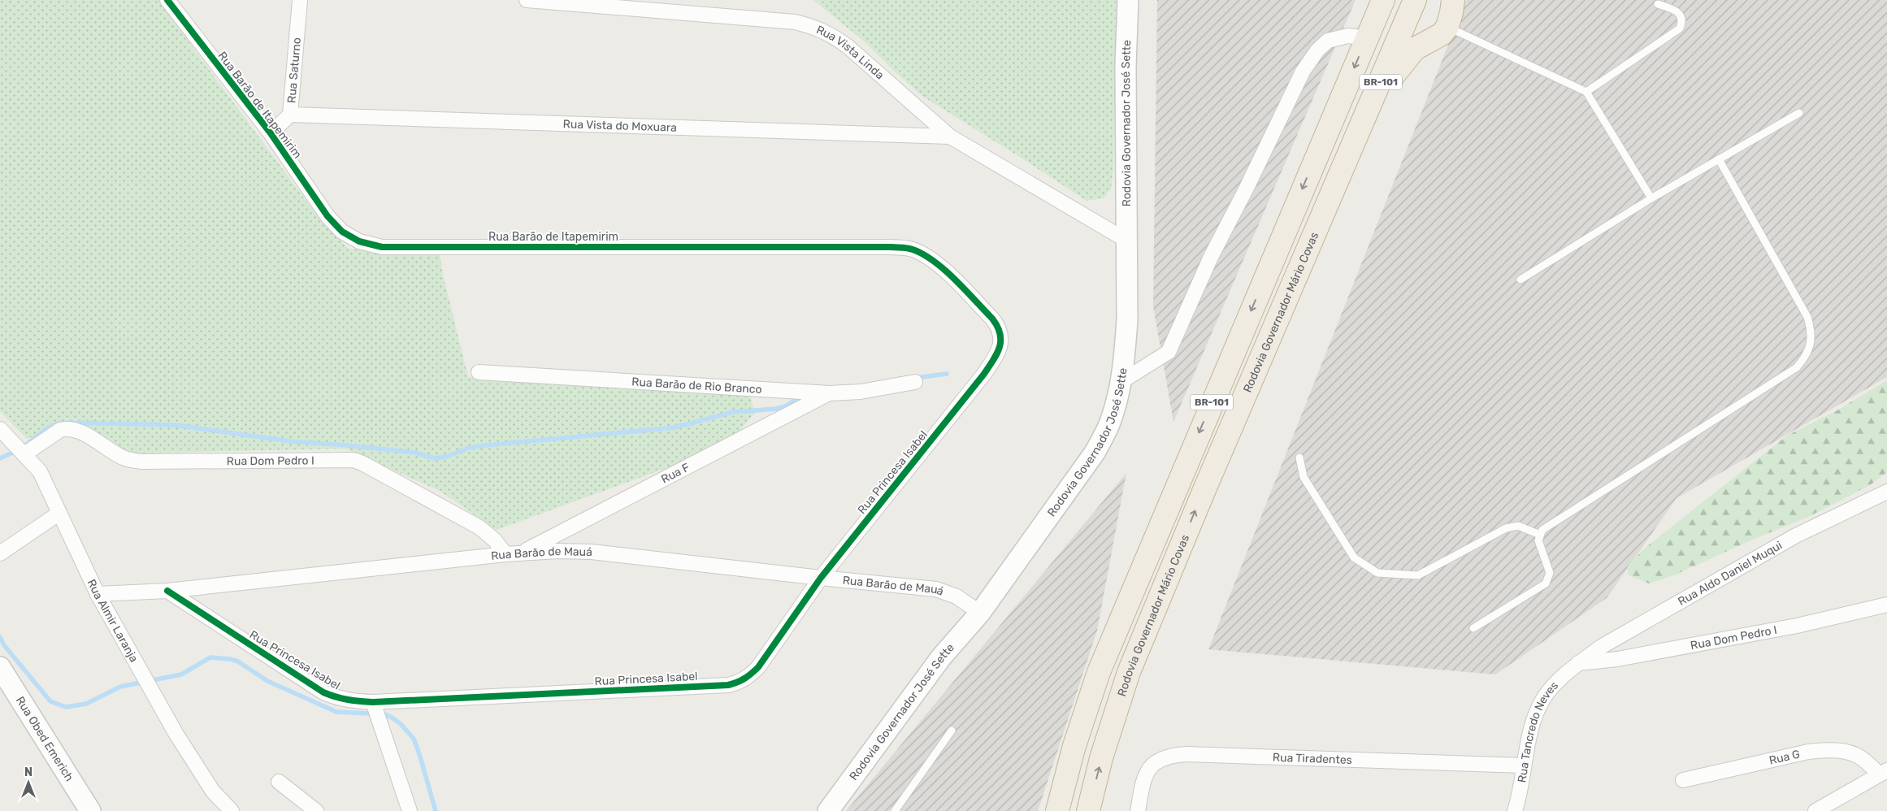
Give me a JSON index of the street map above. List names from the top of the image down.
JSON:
{
  "streets": {
    "highway": ["BR-101", "Rodovia Governador Mário Covas"],
    "main road": ["Rodovia Governador José Sette", "Rua Obed Emerich"],
    "street": [
      "Rua Vista Linda",
      "Rua Saturno",
      "Rua Barão de Itapemirim",
      "Rua Vista do Moxuara",
      "Rua Barão de Rio Branco",
      "Rua Dom Pedro I",
      "Rua Princesa Isabel",
      "Rua F",
      "Rua Barão de Mauá",
      "Rua Aldo Daniel Muqui",
      "Rua Almir Laranja",
      "Rua Tancredo Neves",
      "Rua G",
      "Rua Tiradentes"
    ]
  },
  "crossings": [
    ["Rua Vista Linda", "Rodovia Governador José Sette"],
    ["Rua Vista Linda", "Rua Vista do Moxuara"],
    ["Rua Saturno", "Rua Barão de Itapemirim"],
    ["Rua Saturno", "Rua Vista do Moxuara"],
    ["Rua Barão de Itapemirim", "Rua Princesa Isabel"],
    ["Rodovia Governador José Sette", "Rua Barão de Mauá"],
    ["Rua Barão de Rio Branco", "Rua F"],
    ["Rua Dom Pedro I", "Rua Barão de Mauá"],
    ["Rua Dom Pedro I", "Rua Aldo Daniel Muqui"],
    ["Rua Dom Pedro I", "Rua Almir Laranja"],
    ["Rua Dom Pedro I", "Rua Tancredo Neves"],
    ["Rua Princesa Isabel", "Rua Barão de Mauá"],
    ["Rua F", "Rua Barão de Mauá"],
    ["Rua Barão de Mauá", "Rua Almir Laranja"],
    ["Rua Aldo Daniel Muqui", "Rua Tancredo Neves"],
    ["Rua Tancredo Neves", "Rua Tiradentes"]
  ],
  "north": "top"
}
